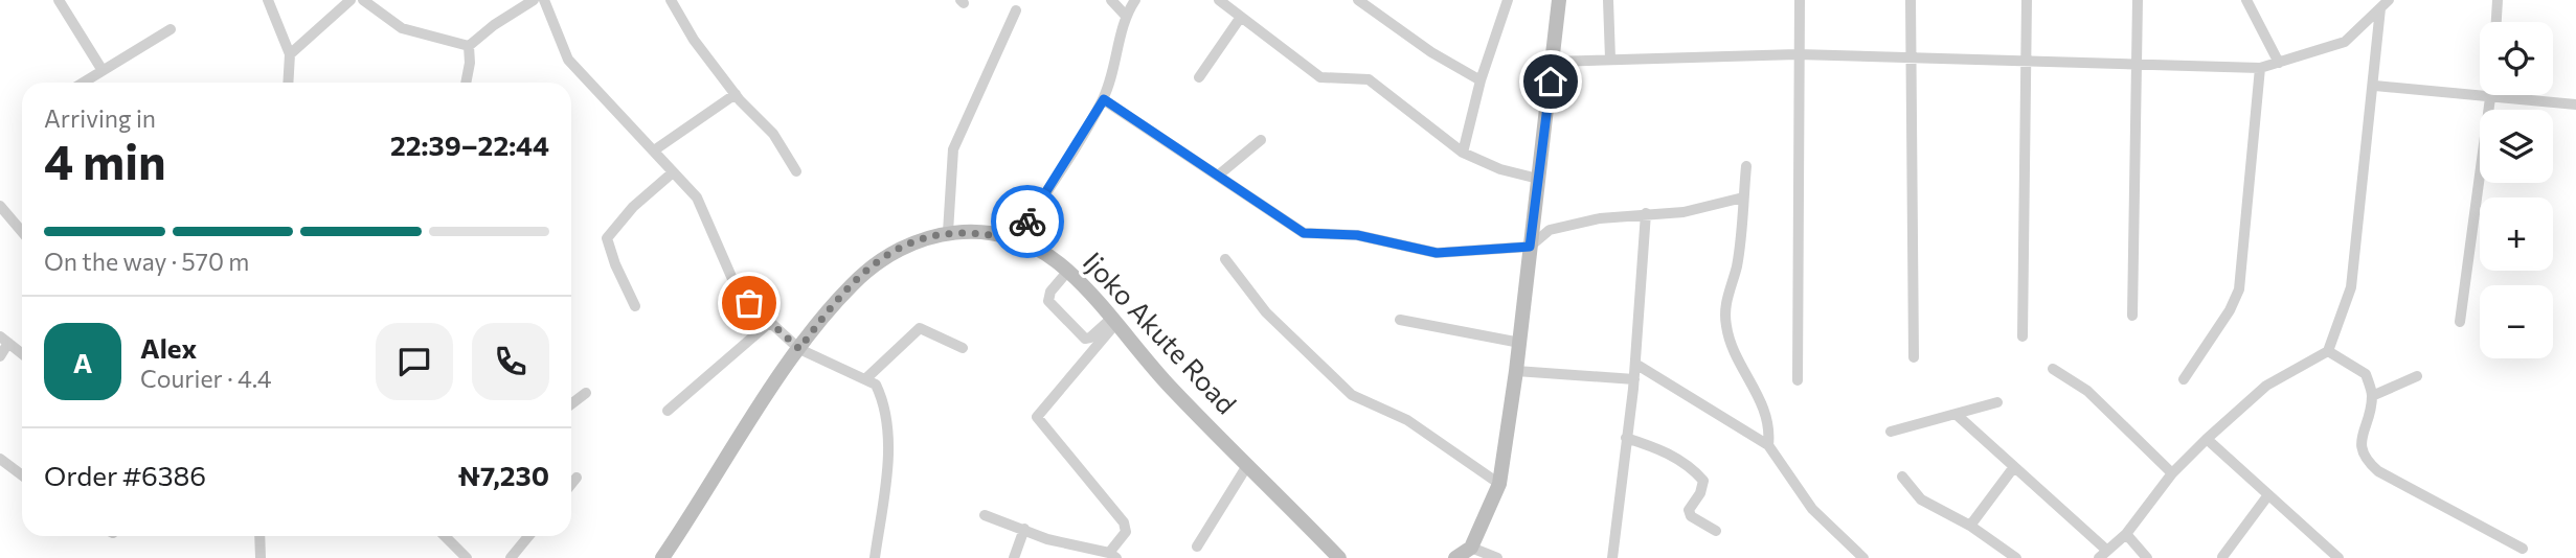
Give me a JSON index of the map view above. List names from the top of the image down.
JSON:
{
  "streets": {
    "main road": ["Ijoko Akute Road"]
  },
  "page": {
    "map_buttons": ["+", "−"],
    "heading": ["4 min", "Arriving in", "22:39–22:44"],
    "panel": [
      "Alex",
      "Courier · 4.4",
      "Order #6386",
      "₦7,230"
    ],
    "bar": "On the way · 570 m",
    "round": "A"
  }
}
